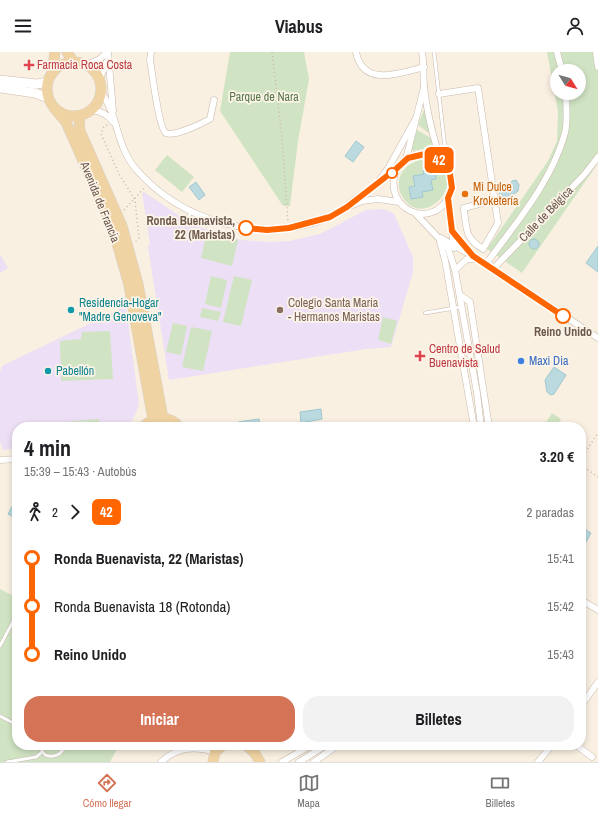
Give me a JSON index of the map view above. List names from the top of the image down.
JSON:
{
  "streets": {
    "main road": ["Avenida de Francia"],
    "street": ["Calle de Bélgica"]
  },
  "parks": ["Parque de Nara"],
  "places": {
    "health": ["Farmacia Roca Costa", "Centro de Salud Buenavista"],
    "other": [
      "Mi Dulce Kroketería",
      "Ronda Buenavista, 22 (Maristas)",
      "Residencia-Hogar \"Madre Genoveva\"",
      "Colegio Santa María - Hermanos Maristas",
      "Reino Unido",
      "Maxi Dia",
      "Pabellón"
    ]
  },
  "lines": ["bus line 42"],
  "north": "bottom right",
  "page": {
    "header": "Viabus",
    "on_map": "42",
    "heading": ["4 min", "15:39 – 15:43 · Autobús", "3.20 €"],
    "legs": ["2", "42", "2 paradas"],
    "list": [
      {
        "name": "Ronda Buenavista, 22 (Maristas)",
        "value": "15:41"
      },
      {
        "name": "Ronda Buenavista 18 (Rotonda)",
        "value": "15:42"
      },
      {
        "name": "Reino Unido",
        "value": "15:43"
      }
    ],
    "buttons": ["Iniciar", "Billetes"],
    "tabs": ["Cómo llegar", "Mapa", "Billetes"]
  }
}
